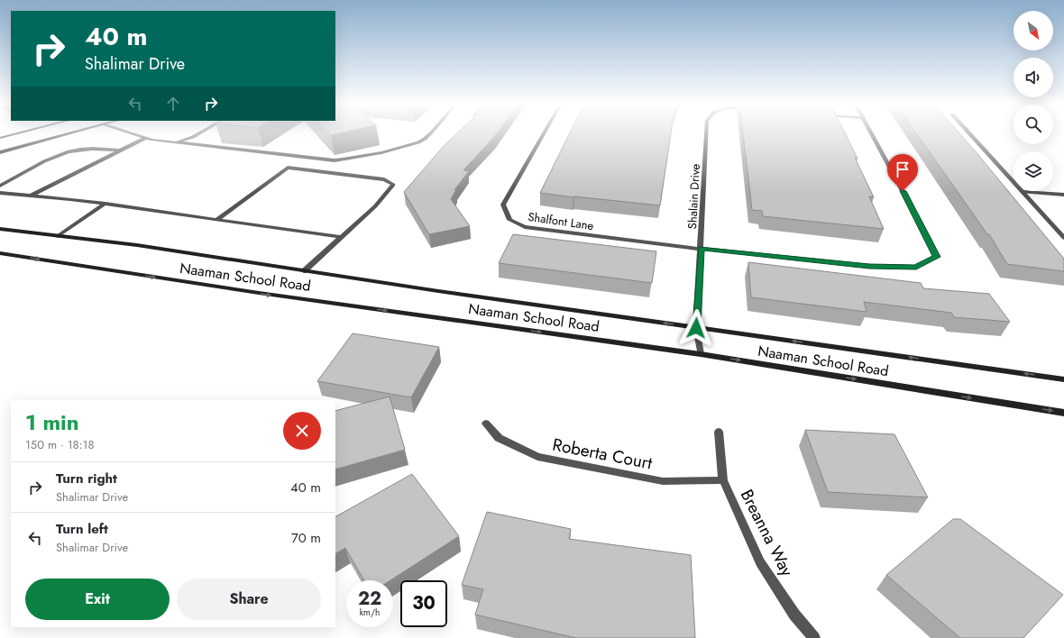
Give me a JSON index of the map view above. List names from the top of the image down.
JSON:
{
  "streets": {
    "main road": ["Naaman School Road"],
    "street": [
      "Shalain Drive",
      "Shalfont Lane",
      "Roberta Court",
      "Breanna Way"
    ]
  },
  "crossings": [
    ["Shalain Drive", "Shalfont Lane"],
    ["Shalain Drive", "Naaman School Road"],
    ["Roberta Court", "Breanna Way"]
  ],
  "north": "bottom right",
  "page": {
    "turn": ["40 m", "Shalimar Drive"],
    "heading": ["1 min", "150 m · 18:18"],
    "list": [
      {
        "name": "Turn right",
        "note": "Shalimar Drive",
        "value": "40 m"
      },
      {
        "name": "Turn left",
        "note": "Shalimar Drive",
        "value": "70 m"
      }
    ],
    "buttons": ["Exit", "Share"],
    "speed": "22 km/h",
    "limit": "30"
  }
}
